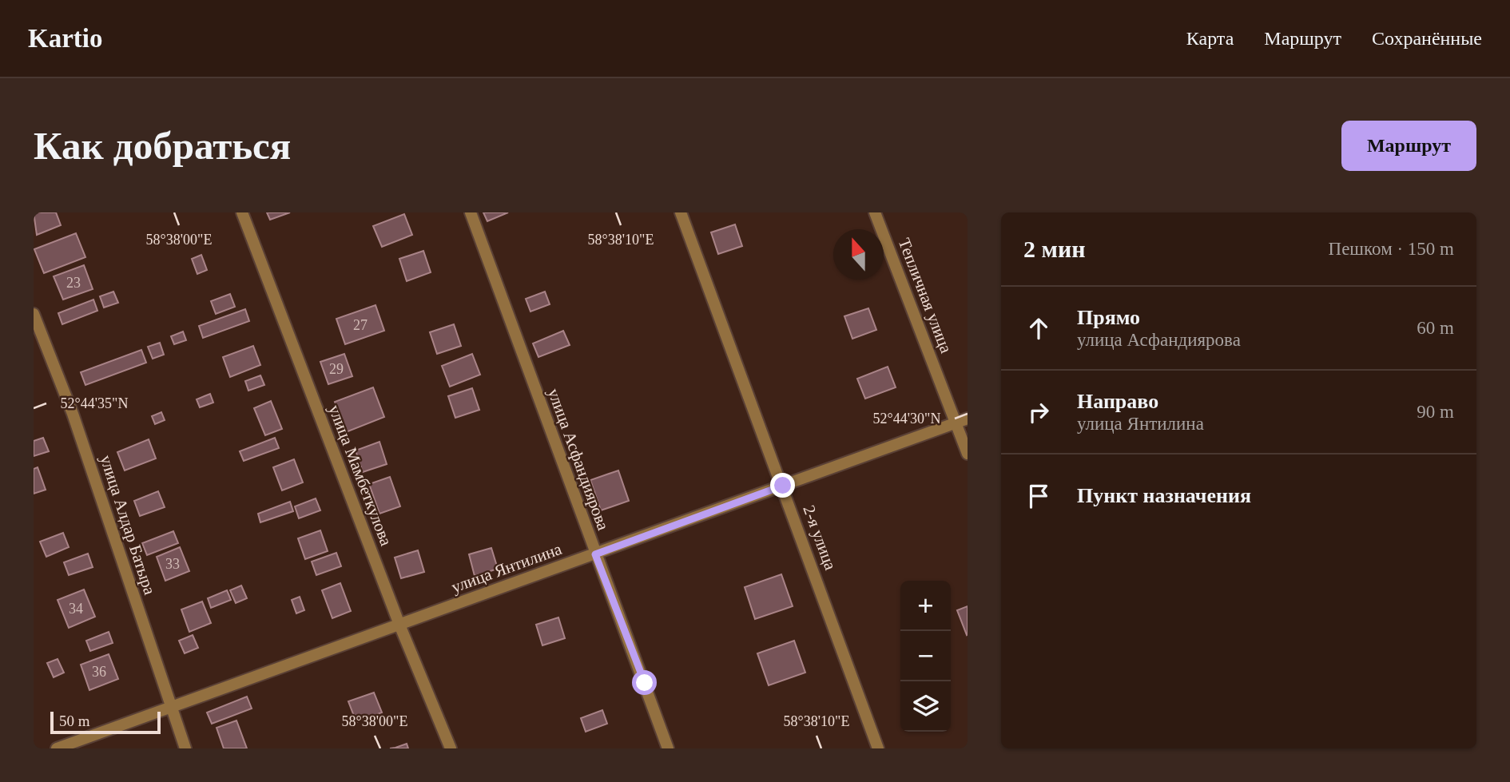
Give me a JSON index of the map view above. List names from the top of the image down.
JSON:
{
  "streets": {
    "street": [
      "Тепличная улица",
      "улица Асфандиярова",
      "улица Мамбеткулова",
      "улица Алдар Батыра",
      "2-я улица",
      "улица Янтилина"
    ]
  },
  "crossings": [
    ["Тепличная улица", "улица Янтилина"],
    ["улица Асфандиярова", "улица Янтилина"],
    ["улица Мамбеткулова", "улица Янтилина"],
    ["улица Алдар Батыра", "улица Янтилина"],
    ["2-я улица", "улица Янтилина"]
  ],
  "house_numbers": [
    "23",
    "27",
    "29",
    "33",
    "34",
    "36"
  ],
  "scale_bar": "50 m",
  "north": "top",
  "page": {
    "header": "Kartio",
    "nav": ["Карта", "Маршрут", "Сохранённые"],
    "buttons": "Маршрут",
    "title": "Как добраться",
    "heading": ["2 мин", "Пешком · 150 m"],
    "list": [
      ["Прямо", "улица Асфандиярова", "60 m"],
      ["Направо", "улица Янтилина", "90 m"],
      "Пункт назначения"
    ],
    "map_buttons": ["+", "−"],
    "scale": "50 m"
  },
  "coordinates": [
    "58°38'00\"E",
    "58°38'10\"E",
    "52°44'35\"N",
    "52°44'30\"N"
  ]
}
